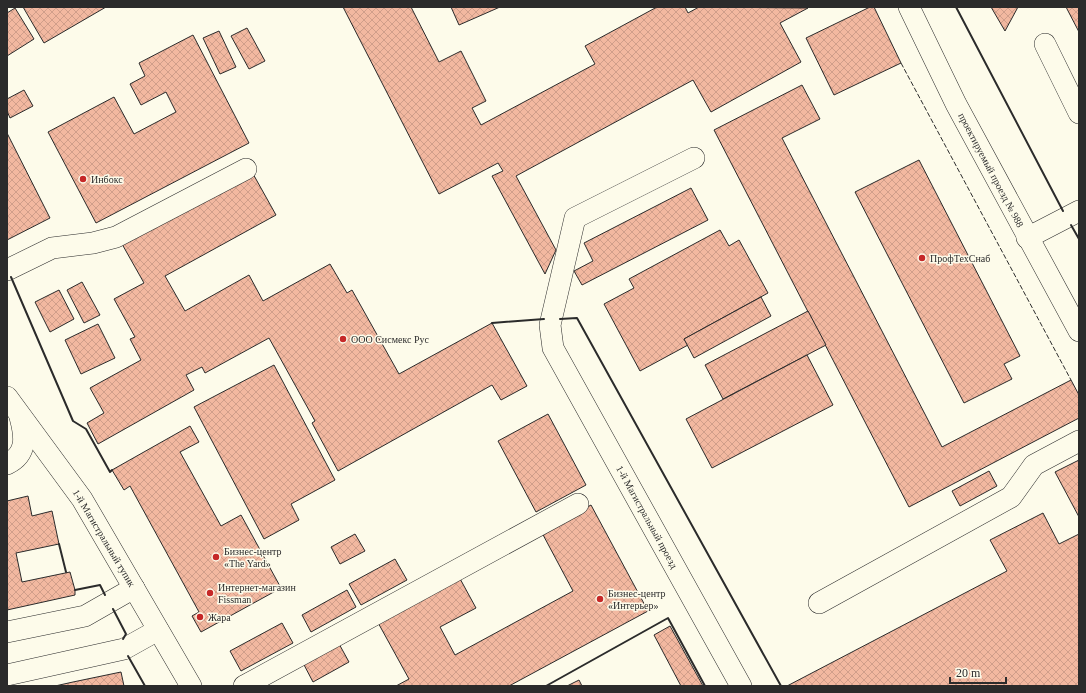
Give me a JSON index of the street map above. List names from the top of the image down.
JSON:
{
  "streets": {
    "street": ["проектируемый проезд № 988", "1-й Магистральный проезд", "1-й Магистральный тупик"]
  },
  "places": [
    "Инбокс",
    "ПрофТехСнаб",
    "ООО Сисмекс Рус",
    "Бизнес-центр «The Yard»",
    "Интернет-магазин Fissman",
    "Бизнес-центр «Интерьер»",
    "Жара"
  ],
  "scale_bar": "20 m"
}
